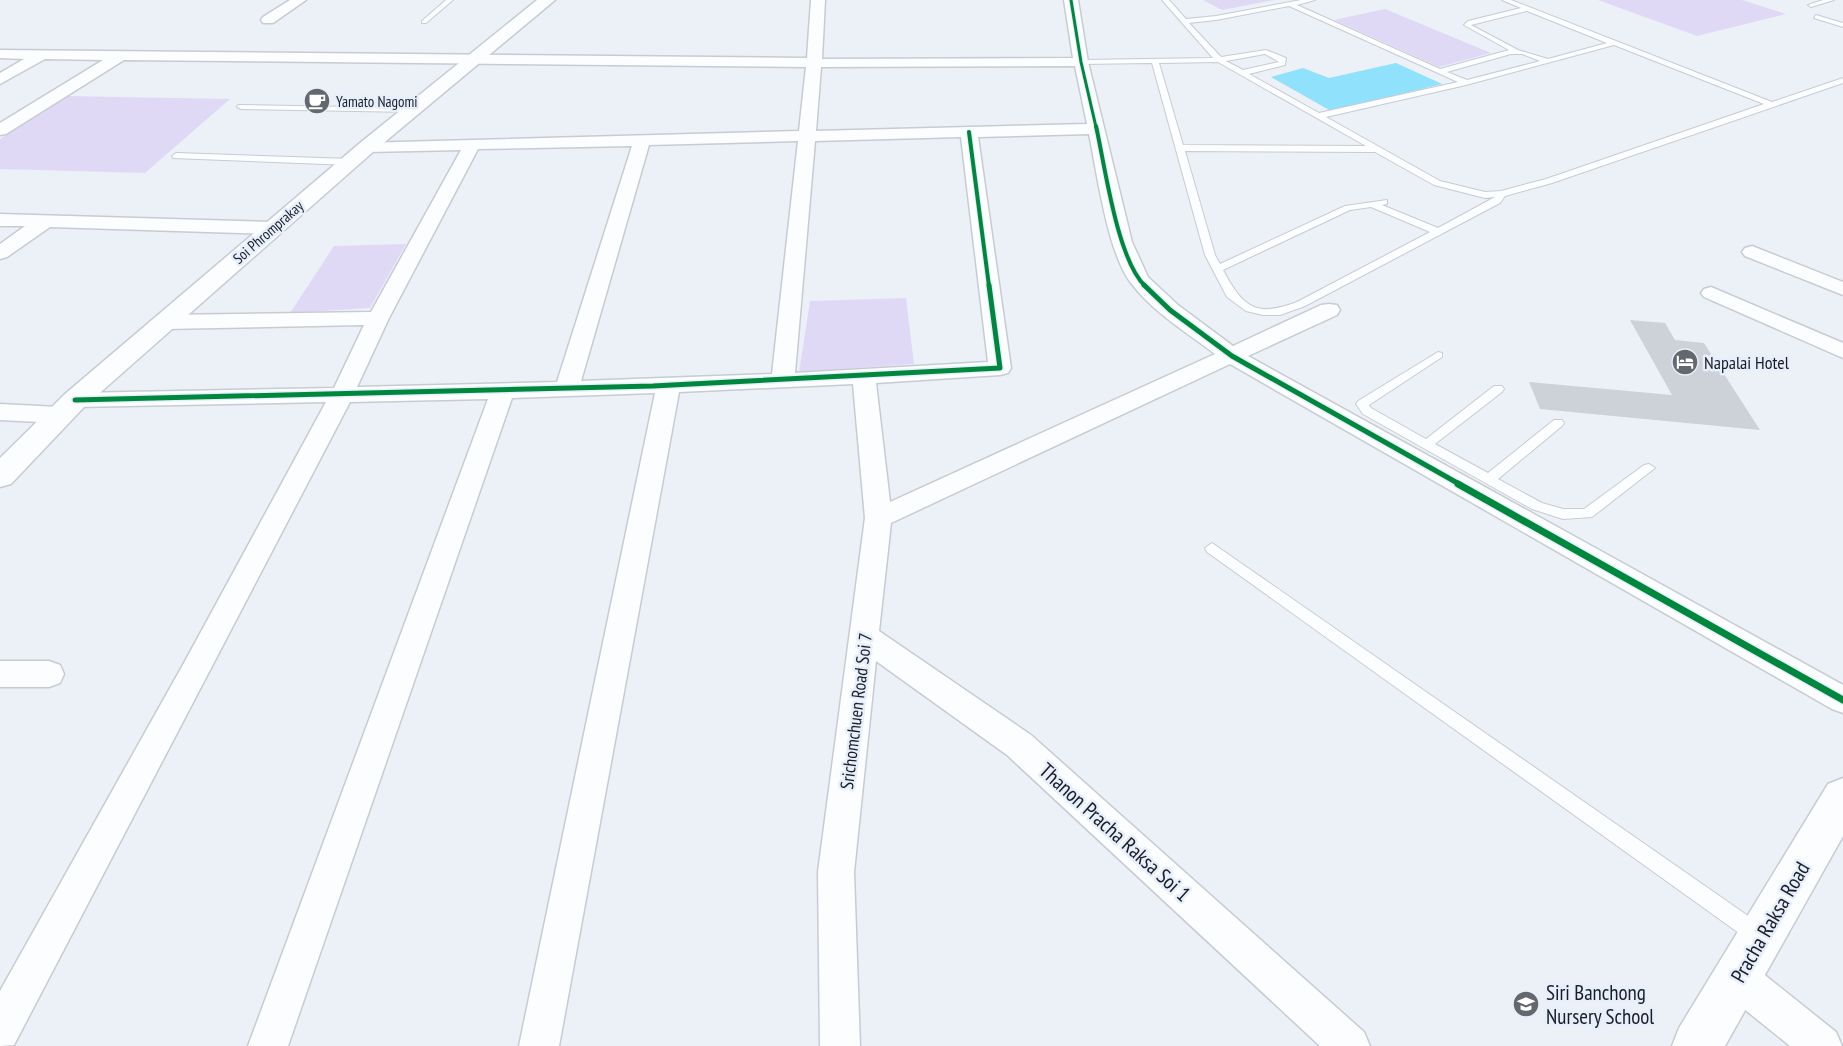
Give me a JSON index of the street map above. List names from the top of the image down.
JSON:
{
  "streets": {
    "street": [
      "Soi Phromprakay",
      "Srichomchuen Road Soi 7",
      "Thanon Pracha Raksa Soi 1",
      "Pracha Raksa Road"
    ]
  },
  "crossings": [
    ["Srichomchuen Road Soi 7", "Thanon Pracha Raksa Soi 1"]
  ],
  "places": {
    "cafe": ["Yamato Nagomi"],
    "hotel": ["Napalai Hotel"],
    "school or university": ["Siri Banchong Nursery School"]
  }
}
